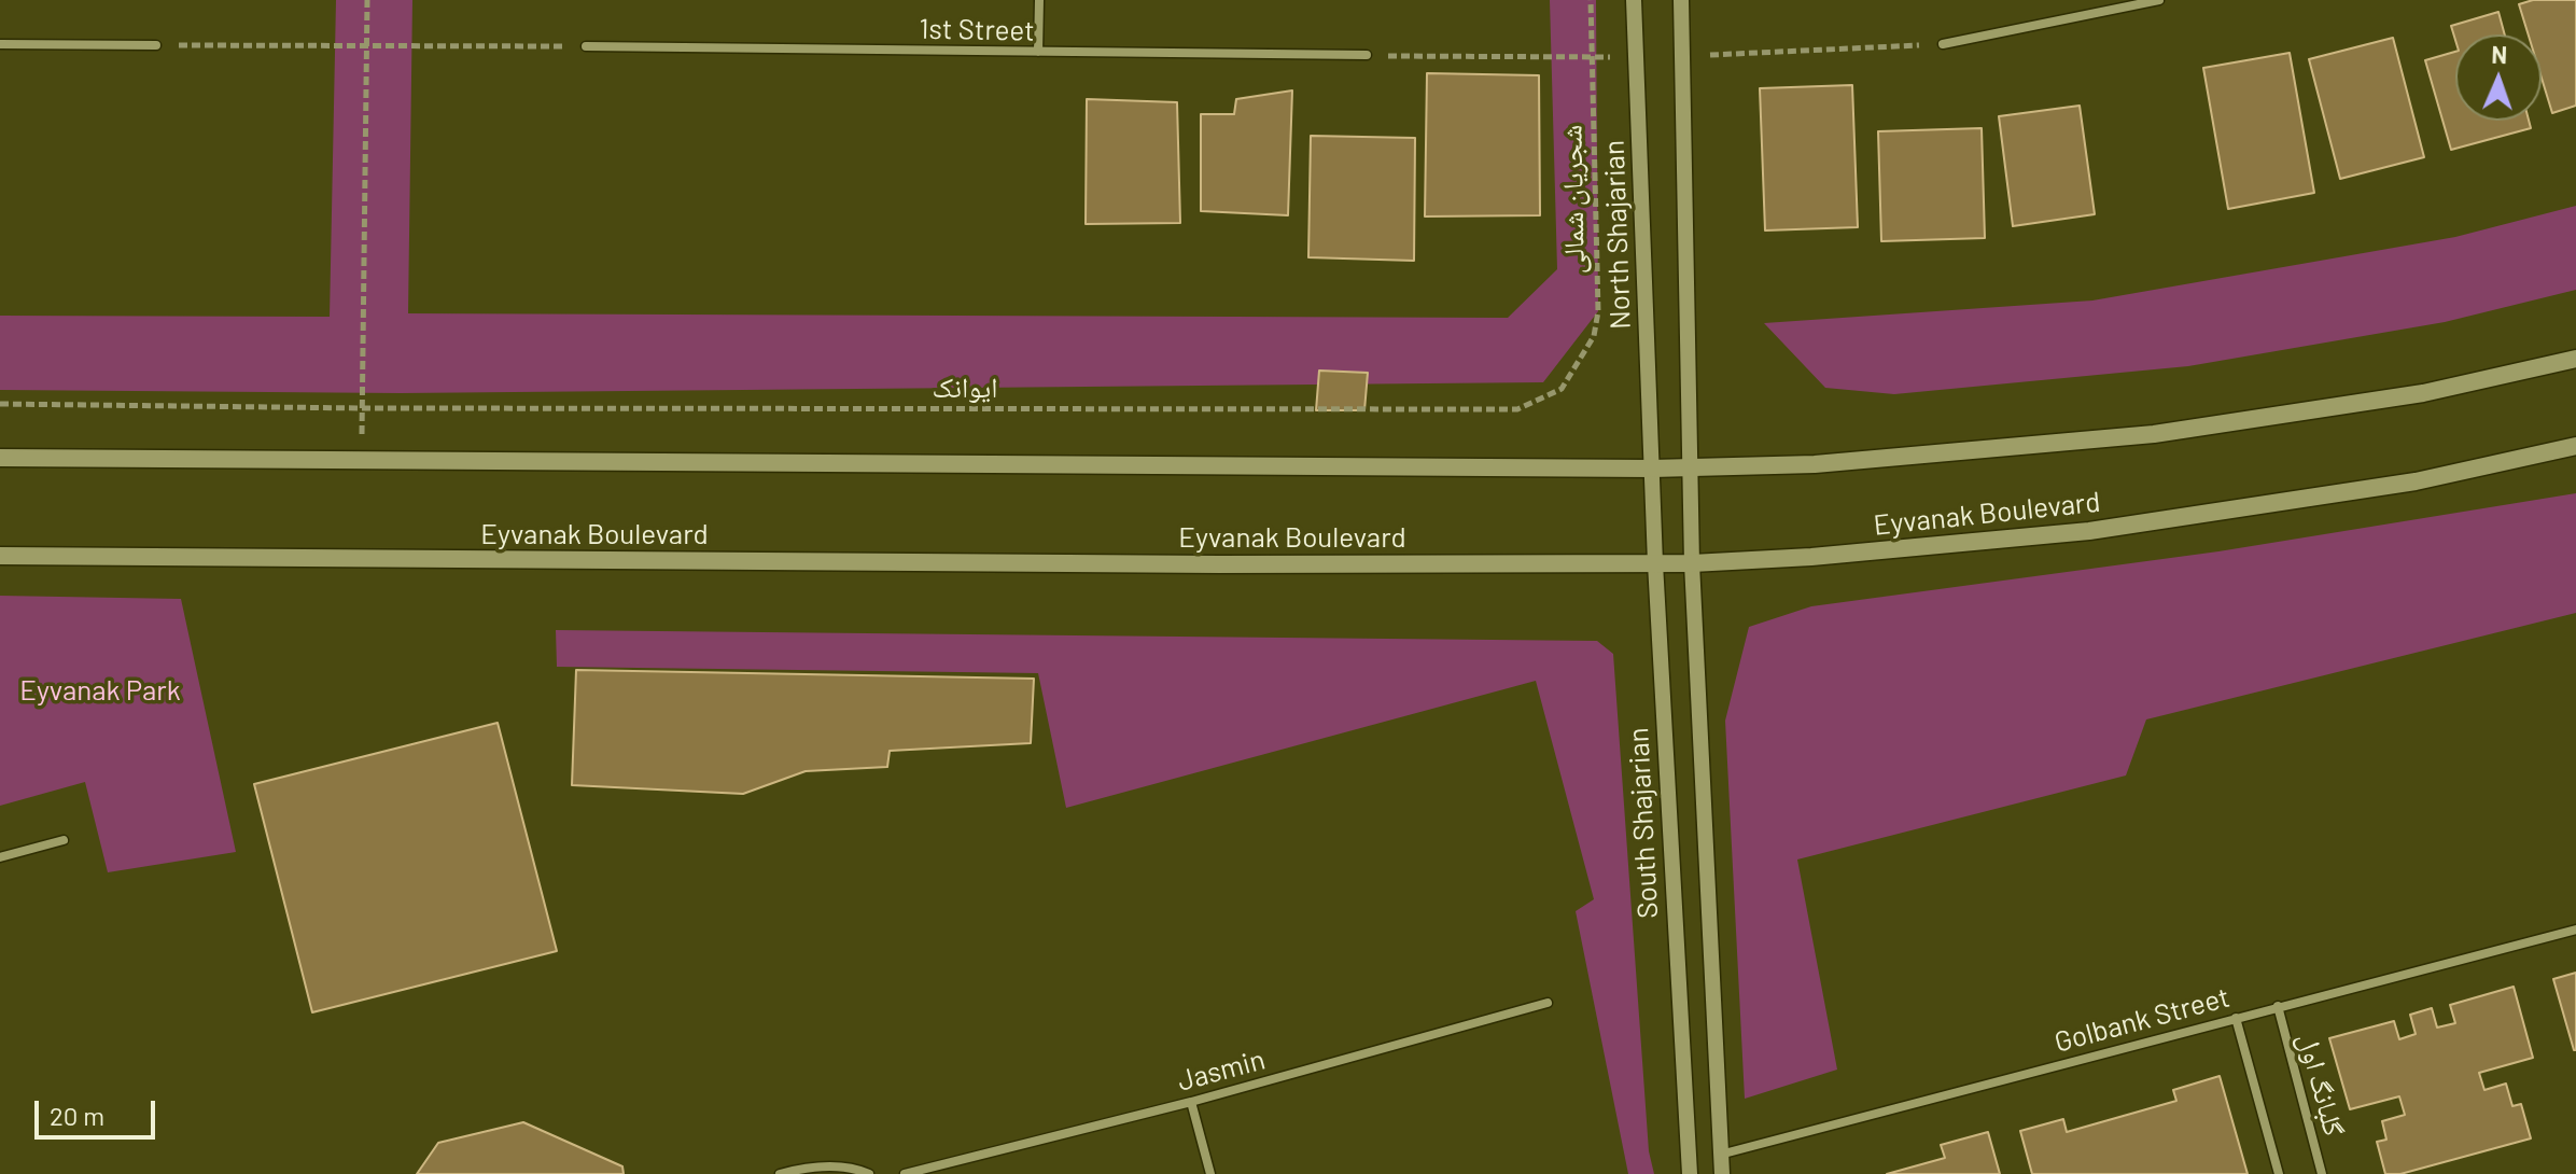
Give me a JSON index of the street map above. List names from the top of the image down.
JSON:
{
  "streets": {
    "main road": ["Eyvanak Boulevard"],
    "street": [
      "1st Street",
      "North Shajarian",
      "South Shajarian",
      "Golbank Street",
      "Jasmin",
      "گلبانگ اول"
    ],
    "path": ["شجریان شمالی", "ایوانک"]
  },
  "crossings": [
    ["شجریان شمالی", "ایوانک"],
    ["North Shajarian", "South Shajarian"],
    ["Eyvanak Boulevard", "South Shajarian"],
    ["Golbank Street", "گلبانگ اول"]
  ],
  "parks": ["Eyvanak Park"],
  "scale_bar": "20 m",
  "north": "top"
}
